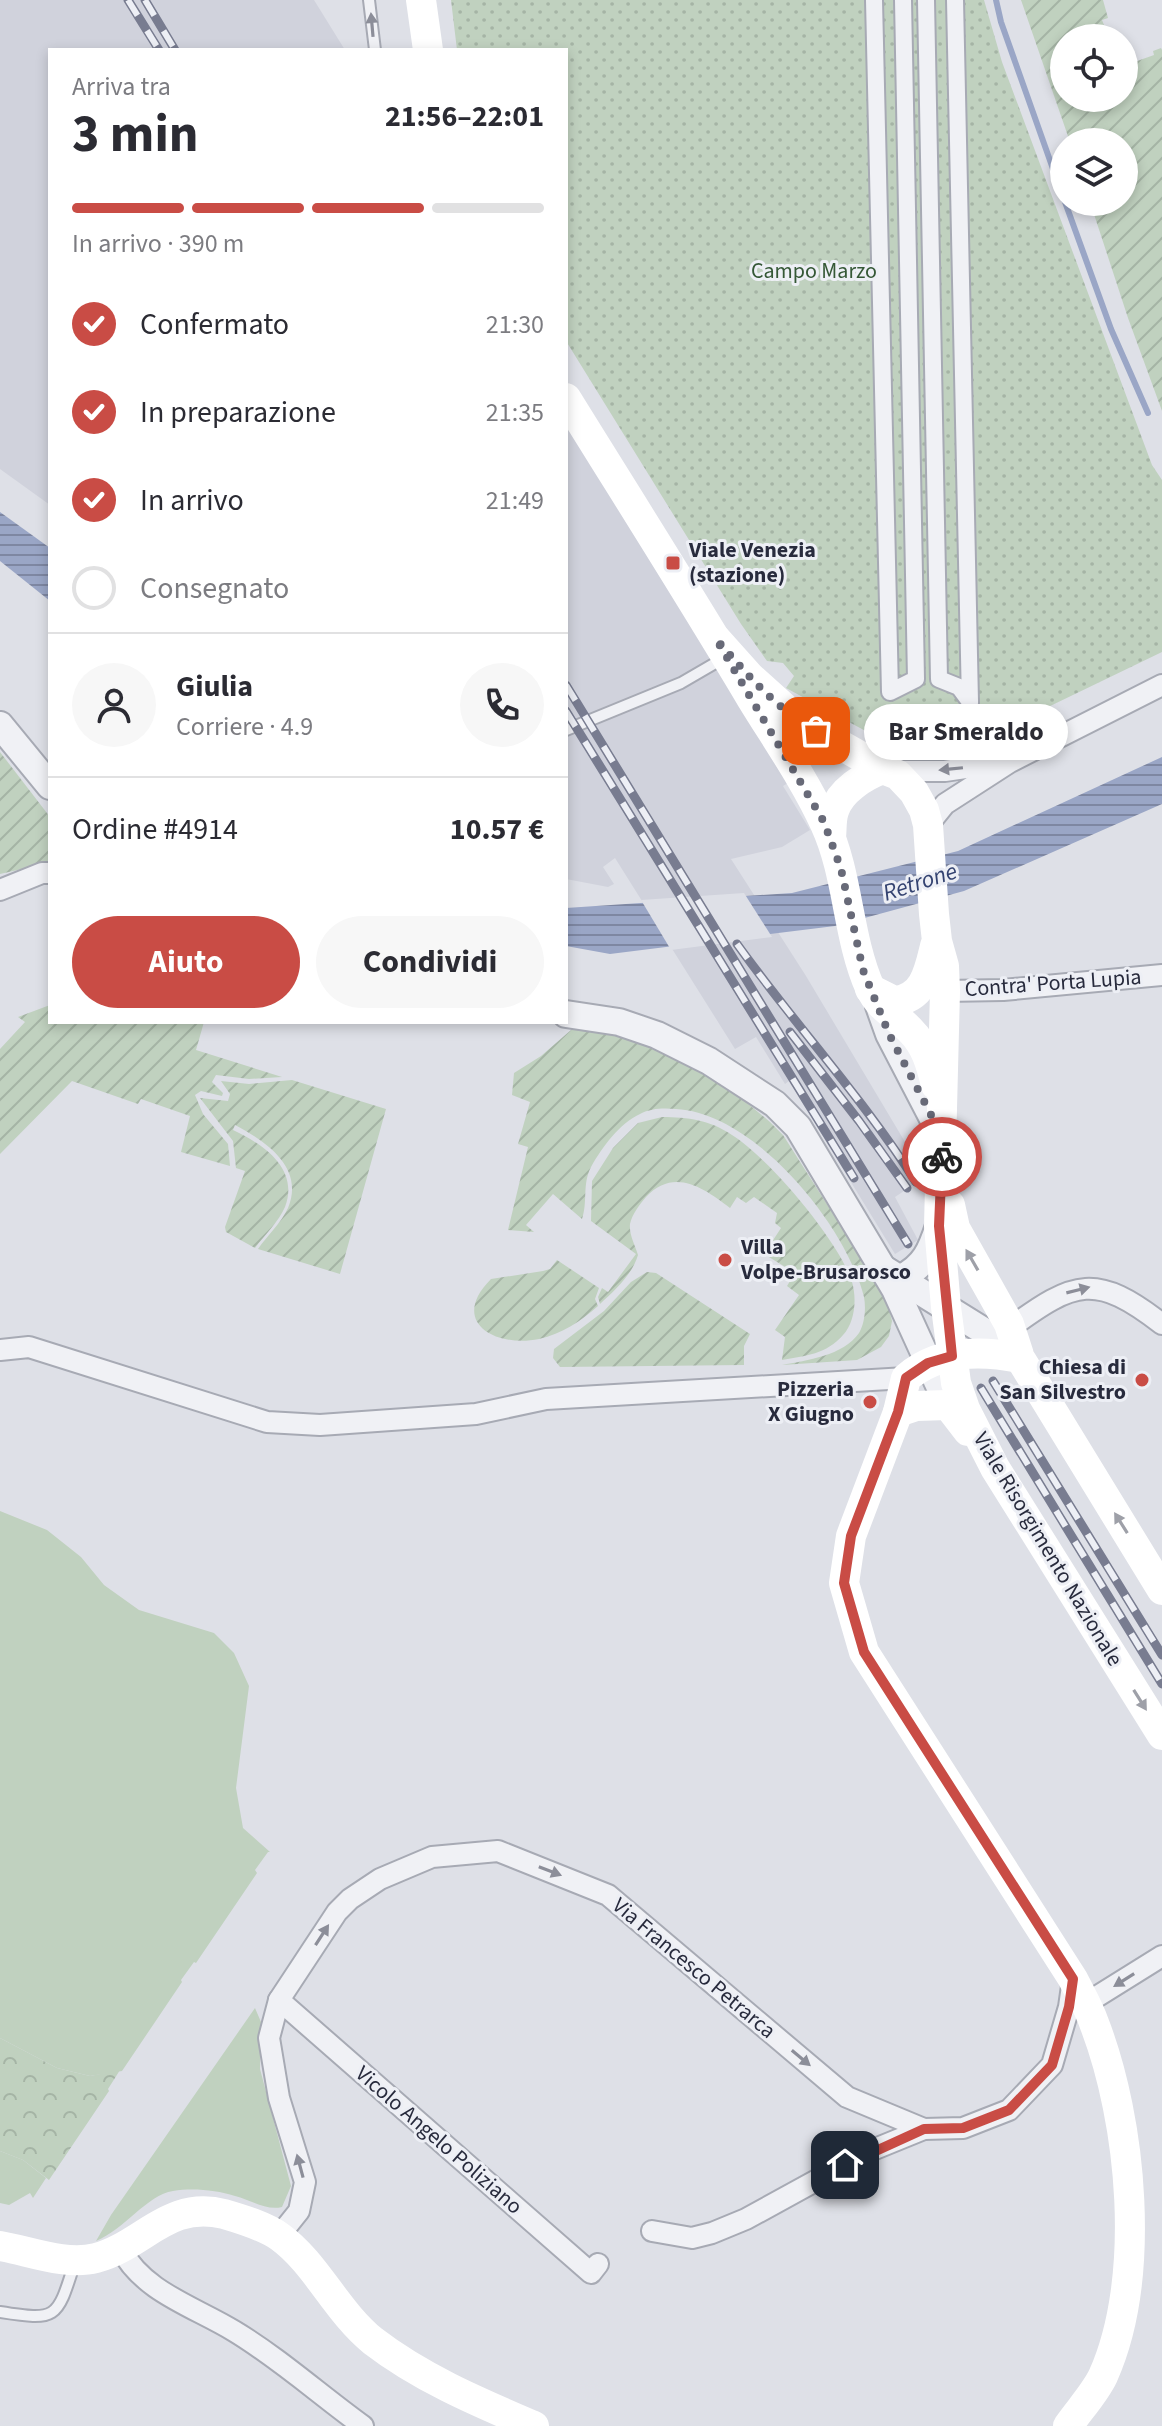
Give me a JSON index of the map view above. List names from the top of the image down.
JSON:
{
  "streets": {
    "main road": ["Viale Risorgimento Nazionale"],
    "street": ["Contra' Porta Lupia", "Via Francesco Petrarca", "Vicolo Angelo Poliziano"]
  },
  "crossings": [
    ["Via Francesco Petrarca", "Vicolo Angelo Poliziano"]
  ],
  "water": ["Retrone"],
  "parks": ["Campo Marzo"],
  "places": {
    "transit": ["Viale Venezia (stazione)"],
    "other": [
      "Bar Smeraldo",
      "Villa Volpe-Brusarosco",
      "Chiesa di San Silvestro",
      "Pizzeria X Giugno"
    ]
  },
  "page": {
    "heading": ["3 min", "Arriva tra", "21:56–22:01"],
    "panel": [
      "Giulia",
      "Corriere · 4.9",
      "Ordine #4914",
      "10.57 €"
    ],
    "bar": "In arrivo · 390 m",
    "list": [
      ["Confermato", "21:30"],
      ["In preparazione", "21:35"],
      ["In arrivo", "21:49"],
      "Consegnato"
    ],
    "bubble": "Bar Smeraldo",
    "buttons": ["Aiuto", "Condividi"]
  }
}
